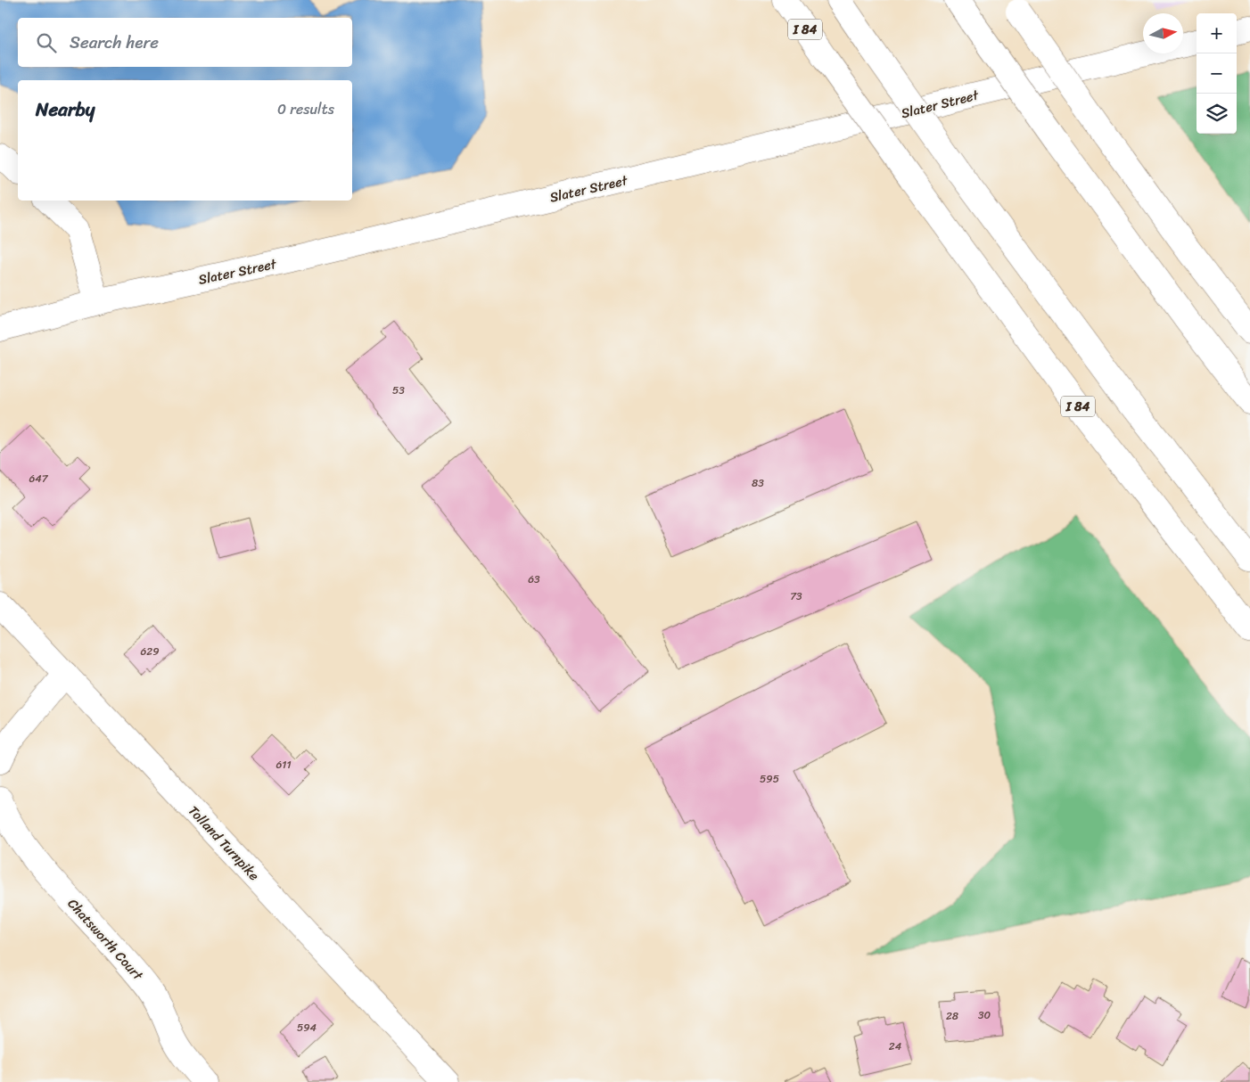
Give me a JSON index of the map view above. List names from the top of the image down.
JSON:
{
  "streets": {
    "main road": [
      "I 84",
      "Slater Street",
      "Tolland Turnpike",
      "Chatsworth Court"
    ]
  },
  "house_numbers": [
    "53",
    "647",
    "83",
    "63",
    "73",
    "629",
    "611",
    "595",
    "30",
    "28",
    "594",
    "24"
  ],
  "north": "right",
  "page": {
    "map_buttons": ["+", "−"],
    "search": "Search here",
    "heading": ["Nearby", "0 results"]
  }
}
